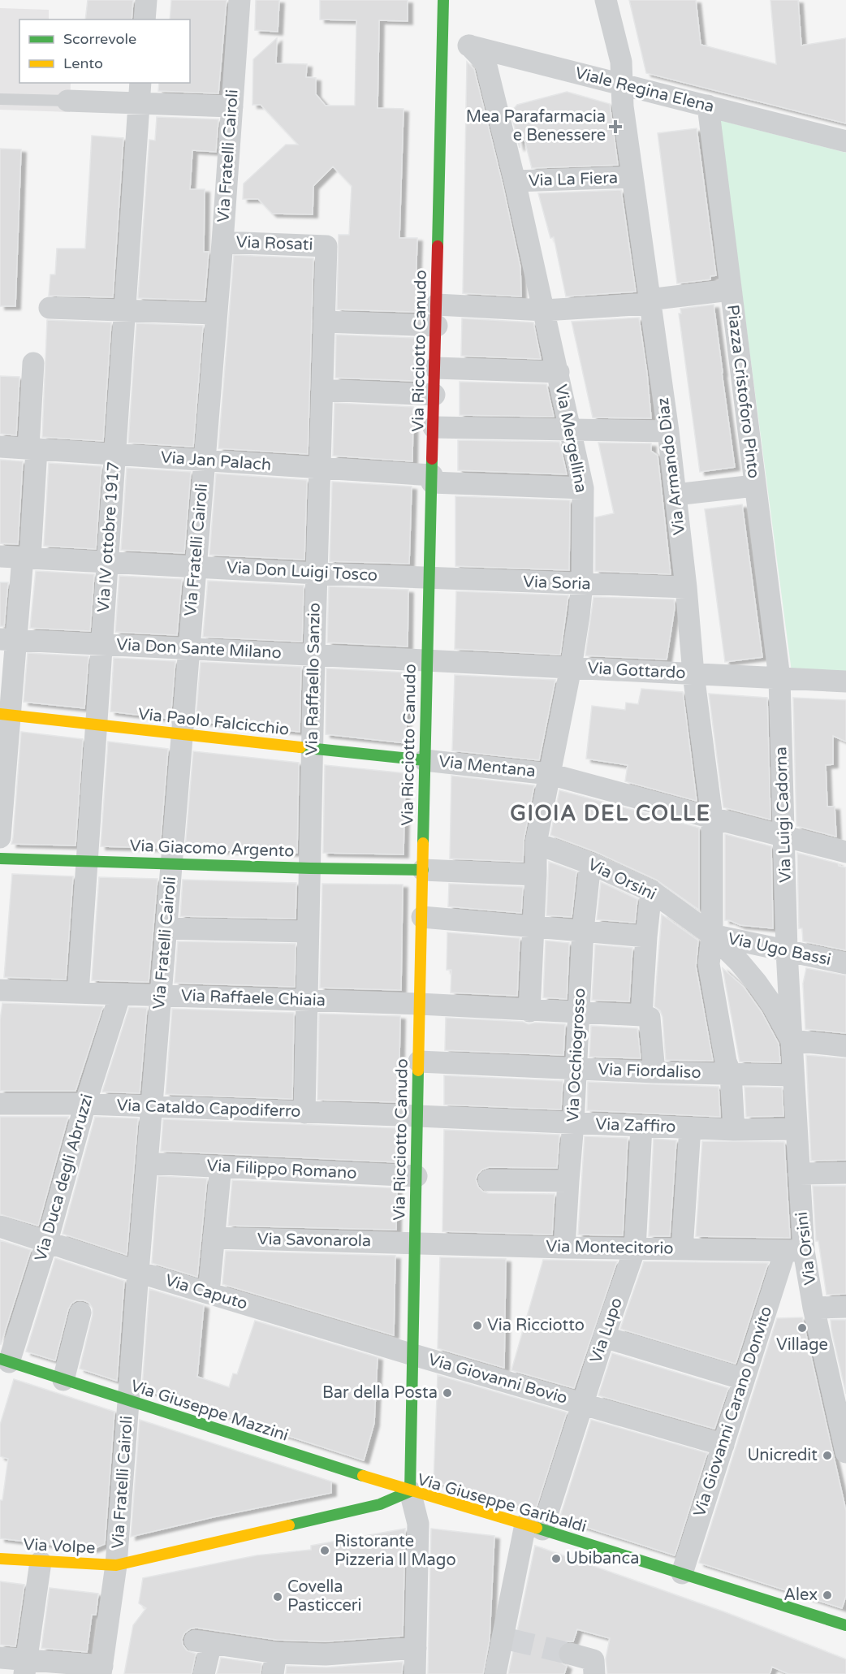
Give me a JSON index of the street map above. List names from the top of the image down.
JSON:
{
  "streets": {
    "main road": [
      "Via Ricciotto Canudo",
      "Via Paolo Falcicchio",
      "Via Giacomo Argento",
      "Via Giuseppe Mazzini",
      "Via Giuseppe Garibaldi",
      "Via Volpe"
    ],
    "street": [
      "Viale Regina Elena",
      "Via Fratelli Cairoli",
      "Via La Fiera",
      "Via Rosati",
      "Piazza Cristoforo Pinto",
      "Via Mergellina",
      "Via Jan Palach",
      "Via Armando Diaz",
      "Via IV ottobre 1917",
      "Via Don Luigi Tosco",
      "Via Soria",
      "Via Don Sante Milano",
      "Via Gottardo",
      "Via Raffaello Sanzio",
      "Via Mentana",
      "Via Luigi Cadorna",
      "Via Orsini",
      "Via Ugo Bassi",
      "Via Raffaele Chiaia",
      "Via Occhiogrosso",
      "Via Fiordaliso",
      "Via Cataldo Capodiferro",
      "Via Zaffiro",
      "Via Filippo Romano",
      "Via Duca degli Abruzzi",
      "Via Savonarola",
      "Via Montecitorio",
      "Via Caputo",
      "Via Lupo",
      "Via Giovanni Bovio",
      "Via Giovanni Carano Donvito"
    ]
  },
  "crossings": [
    ["Viale Regina Elena", "Via Ricciotto Canudo"],
    ["Viale Regina Elena", "Piazza Cristoforo Pinto"],
    ["Viale Regina Elena", "Via Mergellina"],
    ["Viale Regina Elena", "Via Armando Diaz"],
    ["Via Fratelli Cairoli", "Via Rosati"],
    ["Via Fratelli Cairoli", "Via Jan Palach"],
    ["Via Fratelli Cairoli", "Via Don Luigi Tosco"],
    ["Via Fratelli Cairoli", "Via Don Sante Milano"],
    ["Via Fratelli Cairoli", "Via Paolo Falcicchio"],
    ["Via Fratelli Cairoli", "Via Giacomo Argento"],
    ["Via Fratelli Cairoli", "Via Raffaele Chiaia"],
    ["Via Fratelli Cairoli", "Via Cataldo Capodiferro"],
    ["Via Fratelli Cairoli", "Via Filippo Romano"],
    ["Via Fratelli Cairoli", "Via Caputo"],
    ["Via Fratelli Cairoli", "Via Giuseppe Mazzini"],
    ["Via Fratelli Cairoli", "Via Giuseppe Garibaldi"],
    ["Via Fratelli Cairoli", "Via Volpe"],
    ["Via La Fiera", "Via Mergellina"],
    ["Via La Fiera", "Via Armando Diaz"],
    ["Via Rosati", "Via Raffaello Sanzio"],
    ["Via Ricciotto Canudo", "Via Jan Palach"],
    ["Via Ricciotto Canudo", "Via Don Luigi Tosco"],
    ["Via Ricciotto Canudo", "Via Soria"],
    ["Via Ricciotto Canudo", "Via Don Sante Milano"],
    ["Via Ricciotto Canudo", "Via Gottardo"],
    ["Via Ricciotto Canudo", "Via Paolo Falcicchio"],
    ["Via Ricciotto Canudo", "Via Mentana"],
    ["Via Ricciotto Canudo", "Via Giacomo Argento"],
    ["Via Ricciotto Canudo", "Via Raffaele Chiaia"],
    ["Via Ricciotto Canudo", "Via Fiordaliso"],
    ["Via Ricciotto Canudo", "Via Cataldo Capodiferro"],
    ["Via Ricciotto Canudo", "Via Zaffiro"],
    ["Via Ricciotto Canudo", "Via Filippo Romano"],
    ["Via Ricciotto Canudo", "Via Savonarola"],
    ["Via Ricciotto Canudo", "Via Montecitorio"],
    ["Via Ricciotto Canudo", "Via Caputo"],
    ["Via Ricciotto Canudo", "Via Giovanni Bovio"],
    ["Via Ricciotto Canudo", "Via Giuseppe Mazzini"],
    ["Via Ricciotto Canudo", "Via Giuseppe Garibaldi"],
    ["Piazza Cristoforo Pinto", "Via Gottardo"],
    ["Piazza Cristoforo Pinto", "Via Luigi Cadorna"],
    ["Via Mergellina", "Via Jan Palach"],
    ["Via Mergellina", "Via Soria"],
    ["Via Mergellina", "Via Gottardo"],
    ["Via Mergellina", "Via Mentana"],
    ["Via Mergellina", "Via Orsini"],
    ["Via Mergellina", "Via Raffaele Chiaia"],
    ["Via Jan Palach", "Via IV ottobre 1917"],
    ["Via Jan Palach", "Via Raffaello Sanzio"],
    ["Via Armando Diaz", "Via Soria"],
    ["Via Armando Diaz", "Via Gottardo"],
    ["Via Armando Diaz", "Via Mentana"],
    ["Via Armando Diaz", "Via Orsini"],
    ["Via Armando Diaz", "Via Ugo Bassi"],
    ["Via Armando Diaz", "Via Fiordaliso"],
    ["Via Armando Diaz", "Via Zaffiro"],
    ["Via IV ottobre 1917", "Via Don Luigi Tosco"],
    ["Via IV ottobre 1917", "Via Don Sante Milano"],
    ["Via IV ottobre 1917", "Via Paolo Falcicchio"],
    ["Via IV ottobre 1917", "Via Giacomo Argento"],
    ["Via IV ottobre 1917", "Via Raffaele Chiaia"],
    ["Via Don Luigi Tosco", "Via Soria"],
    ["Via Don Luigi Tosco", "Via Raffaello Sanzio"],
    ["Via Don Sante Milano", "Via Gottardo"],
    ["Via Don Sante Milano", "Via Raffaello Sanzio"],
    ["Via Gottardo", "Via Luigi Cadorna"],
    ["Via Raffaello Sanzio", "Via Paolo Falcicchio"],
    ["Via Raffaello Sanzio", "Via Giacomo Argento"],
    ["Via Raffaello Sanzio", "Via Raffaele Chiaia"],
    ["Via Raffaello Sanzio", "Via Cataldo Capodiferro"],
    ["Via Paolo Falcicchio", "Via Mentana"],
    ["Via Mentana", "Via Luigi Cadorna"],
    ["Via Luigi Cadorna", "Via Orsini"],
    ["Via Luigi Cadorna", "Via Ugo Bassi"],
    ["Via Orsini", "Via Ugo Bassi"],
    ["Via Orsini", "Via Occhiogrosso"],
    ["Via Orsini", "Via Fiordaliso"],
    ["Via Orsini", "Via Zaffiro"],
    ["Via Orsini", "Via Montecitorio"],
    ["Via Orsini", "Via Giovanni Carano Donvito"],
    ["Via Raffaele Chiaia", "Via Occhiogrosso"],
    ["Via Raffaele Chiaia", "Via Duca degli Abruzzi"],
    ["Via Occhiogrosso", "Via Fiordaliso"],
    ["Via Occhiogrosso", "Via Zaffiro"],
    ["Via Occhiogrosso", "Via Montecitorio"],
    ["Via Cataldo Capodiferro", "Via Zaffiro"],
    ["Via Cataldo Capodiferro", "Via Duca degli Abruzzi"],
    ["Via Zaffiro", "Via Lupo"],
    ["Via Duca degli Abruzzi", "Via Caputo"],
    ["Via Duca degli Abruzzi", "Via Giuseppe Mazzini"],
    ["Via Savonarola", "Via Montecitorio"],
    ["Via Montecitorio", "Via Lupo"],
    ["Via Montecitorio", "Via Giovanni Carano Donvito"],
    ["Via Caputo", "Via Giovanni Bovio"],
    ["Via Lupo", "Via Giovanni Bovio"],
    ["Via Lupo", "Via Giuseppe Garibaldi"],
    ["Via Giovanni Bovio", "Via Giovanni Carano Donvito"],
    ["Via Giuseppe Mazzini", "Via Giuseppe Garibaldi"],
    ["Via Giovanni Carano Donvito", "Via Giuseppe Garibaldi"],
    ["Via Giuseppe Garibaldi", "Via Volpe"]
  ],
  "districts": ["GIOIA DEL COLLE"],
  "places": {
    "health": ["Mea Parafarmacia e Benessere"],
    "other": [
      "Via Ricciotto",
      "Village",
      "Bar della Posta",
      "Unicredit",
      "Ristorante Pizzeria Il Mago",
      "Ubibanca",
      "Alex",
      "Covella Pasticceri"
    ]
  },
  "legend": ["Scorrevole", "Lento"]
}
